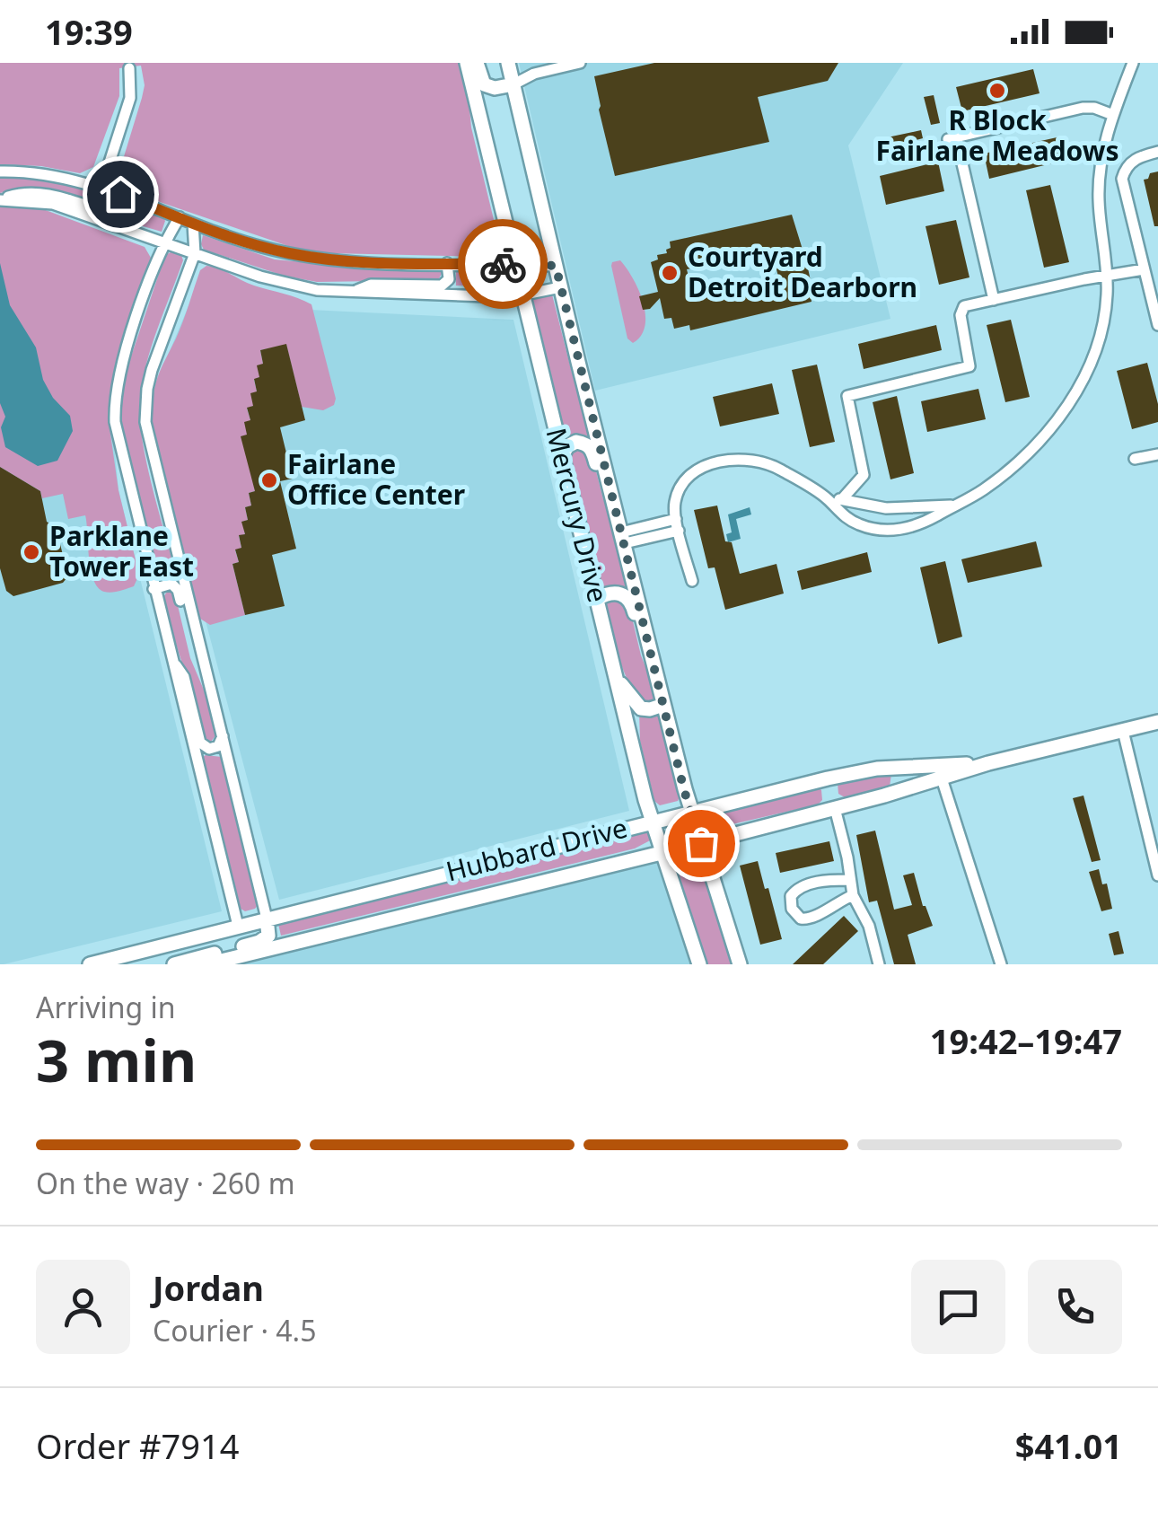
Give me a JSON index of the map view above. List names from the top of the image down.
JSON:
{
  "streets": {
    "street": ["Mercury Drive", "Hubbard Drive"]
  },
  "crossings": [
    ["Mercury Drive", "Hubbard Drive"]
  ],
  "places": [
    "R Block Fairlane Meadows",
    "Courtyard Detroit Dearborn",
    "Fairlane Office Center",
    "Parklane Tower East"
  ],
  "page": {
    "status": "19:39",
    "heading": ["3 min", "Arriving in", "19:42–19:47"],
    "panel": [
      "Jordan",
      "Courier · 4.5",
      "Order #7914",
      "$41.01"
    ],
    "bar": "On the way · 260 m"
  }
}
